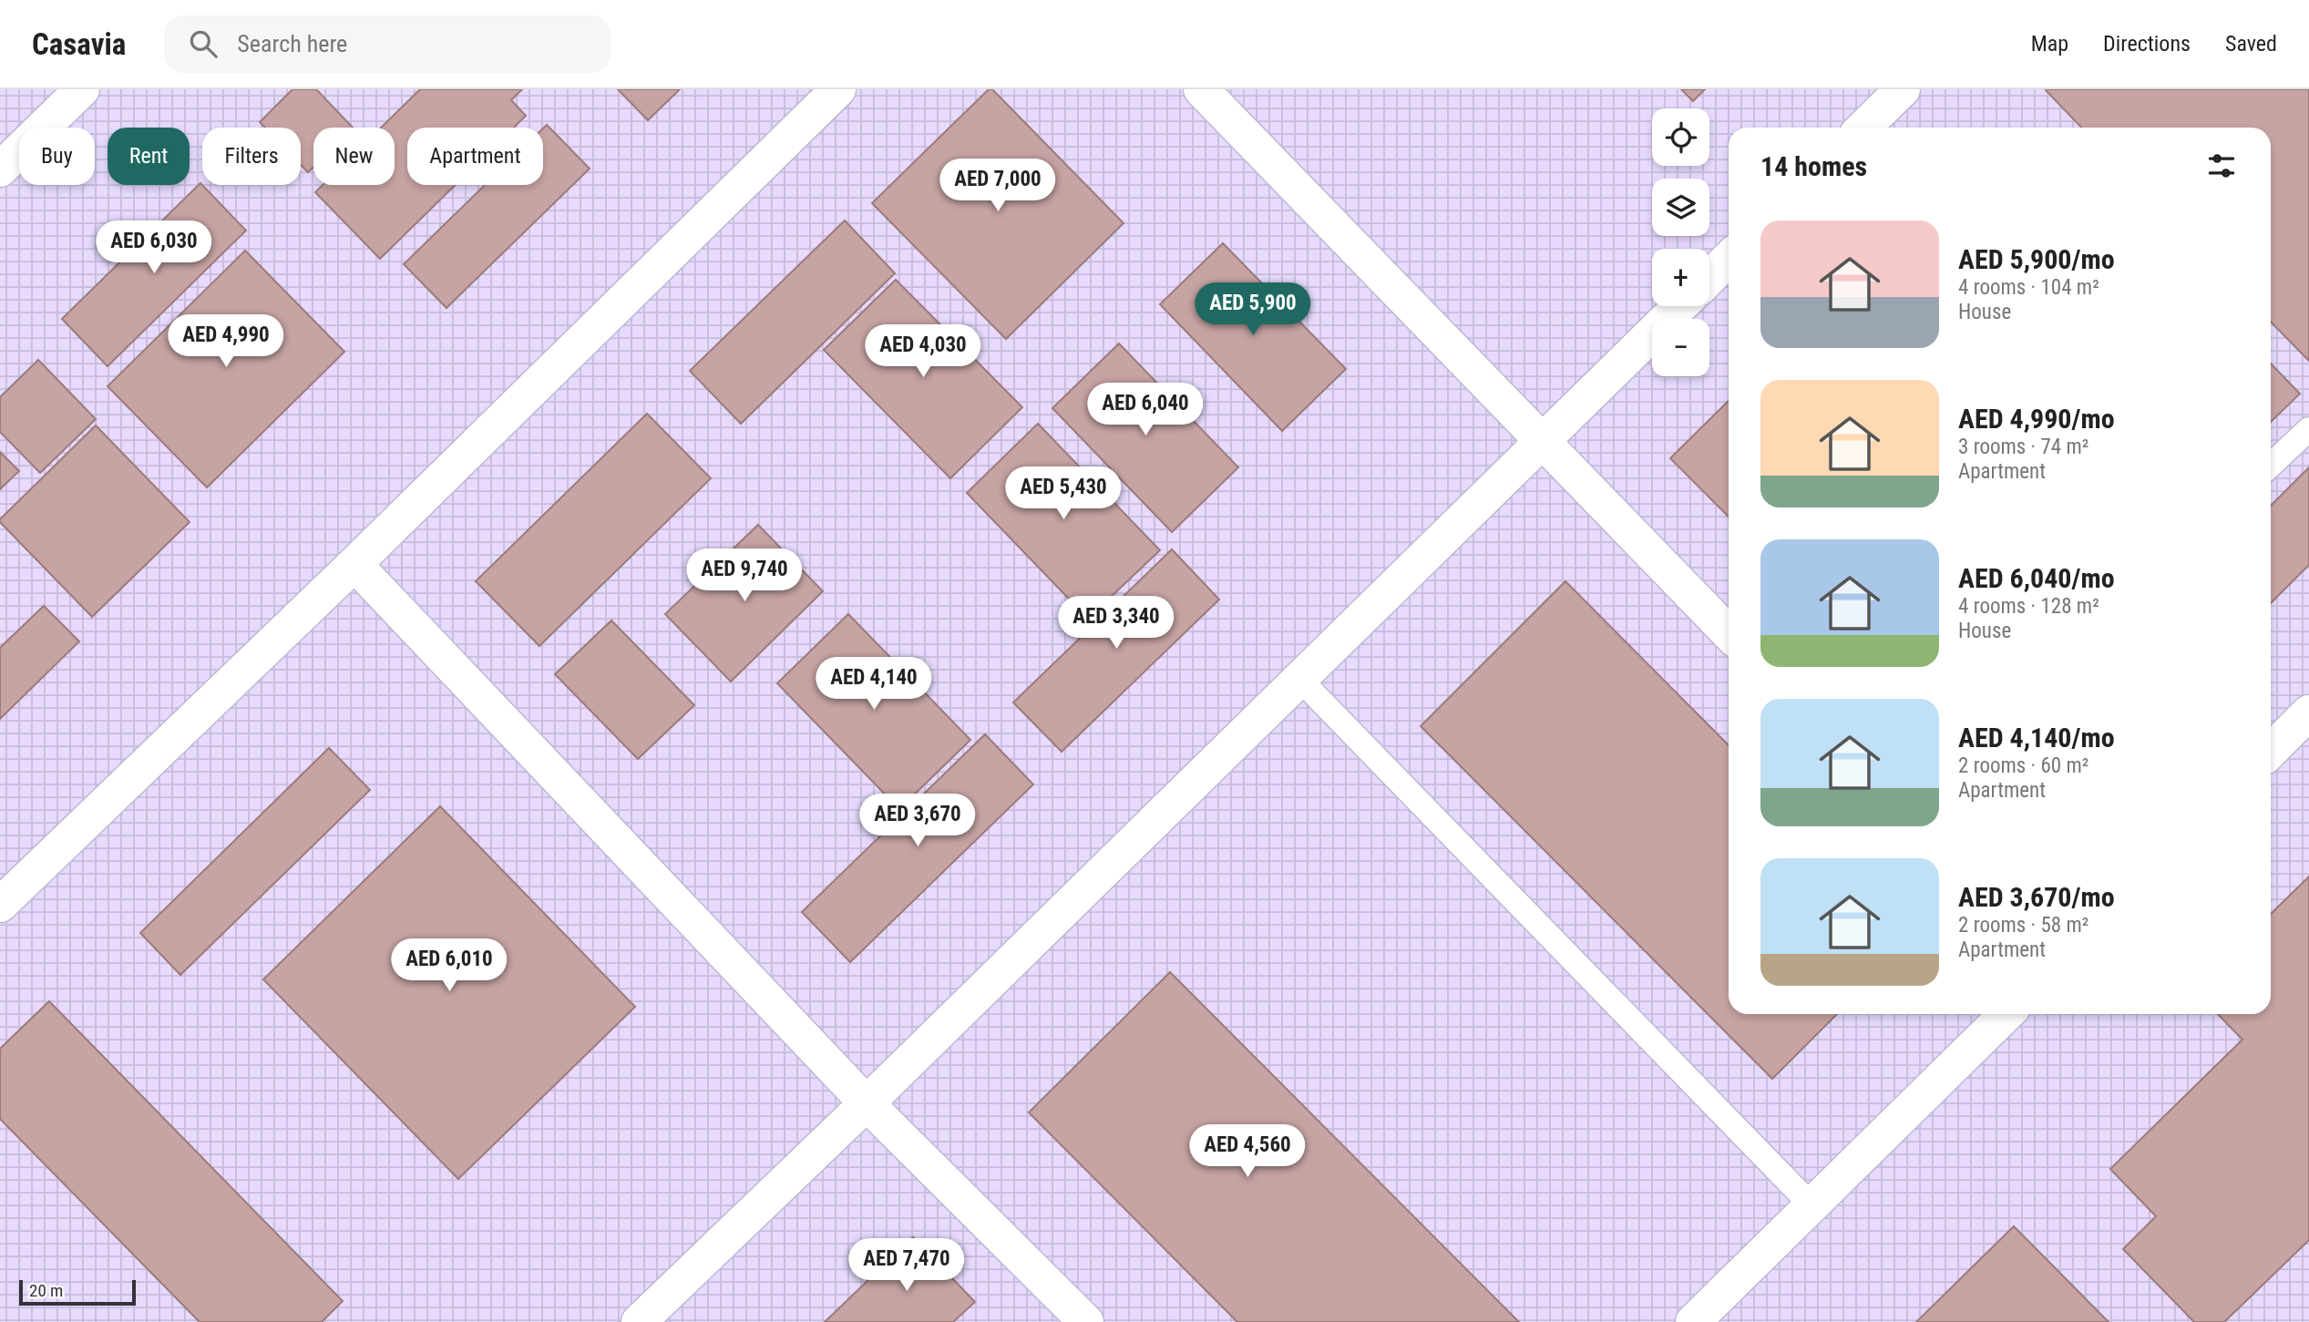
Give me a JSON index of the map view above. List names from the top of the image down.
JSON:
{
  "scale_bar": "20 m",
  "page": {
    "header": "Casavia",
    "search": "Search here",
    "nav": ["Map", "Directions", "Saved"],
    "map_buttons": ["+", "−"],
    "chip": [
      "Buy",
      "Rent",
      "Filters",
      "New",
      "Apartment"
    ],
    "heading": "14 homes",
    "price": [
      "AED 7,000",
      "AED 6,030",
      "AED 5,900",
      "AED 4,990",
      "AED 4,030",
      "AED 6,040",
      "AED 5,430",
      "AED 9,740",
      "AED 3,340",
      "AED 4,140",
      "AED 3,670",
      "AED 6,010",
      "AED 4,560",
      "AED 7,470"
    ],
    "list": [
      {
        "name": "AED 5,900/mo",
        "note": "4 rooms · 104 m² · House"
      },
      {
        "name": "AED 4,990/mo",
        "note": "3 rooms · 74 m² · Apartment"
      },
      {
        "name": "AED 6,040/mo",
        "note": "4 rooms · 128 m² · House"
      },
      {
        "name": "AED 4,140/mo",
        "note": "2 rooms · 60 m² · Apartment"
      },
      {
        "name": "AED 3,670/mo",
        "note": "2 rooms · 58 m² · Apartment"
      }
    ],
    "scale": "20 m"
  }
}
